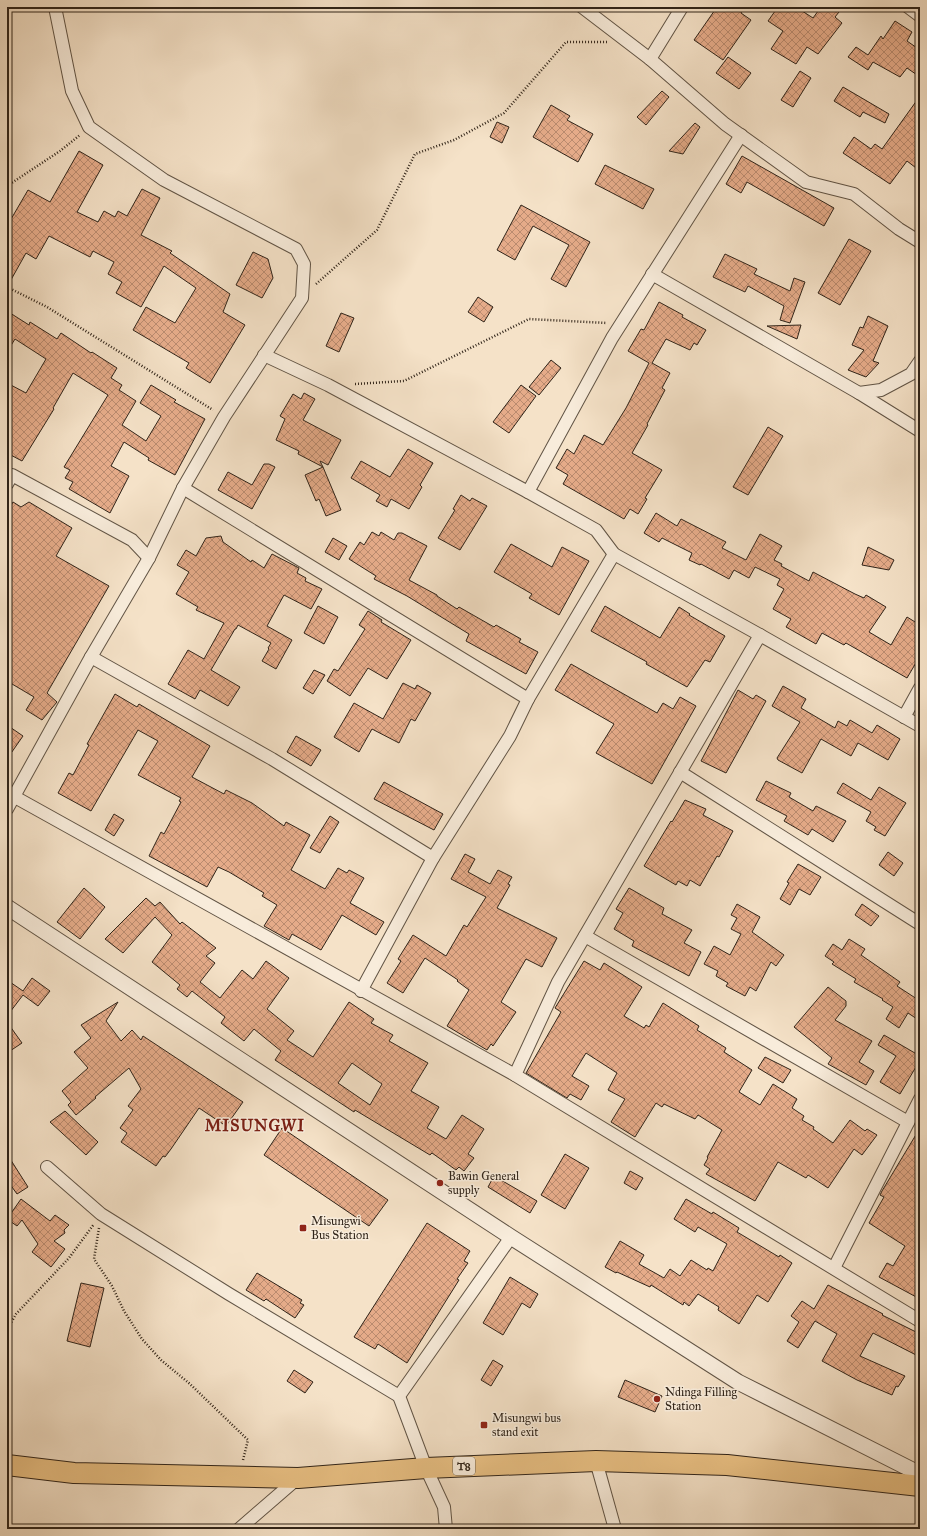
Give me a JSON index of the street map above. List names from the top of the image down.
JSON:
{
  "streets": {
    "highway": ["T8"]
  },
  "districts": ["MISUNGWI"],
  "places": {
    "other": ["Bawin General supply", "Ndinga Filling Station"],
    "transit": ["Misungwi Bus Station", "Misungwi bus stand exit"]
  }
}
